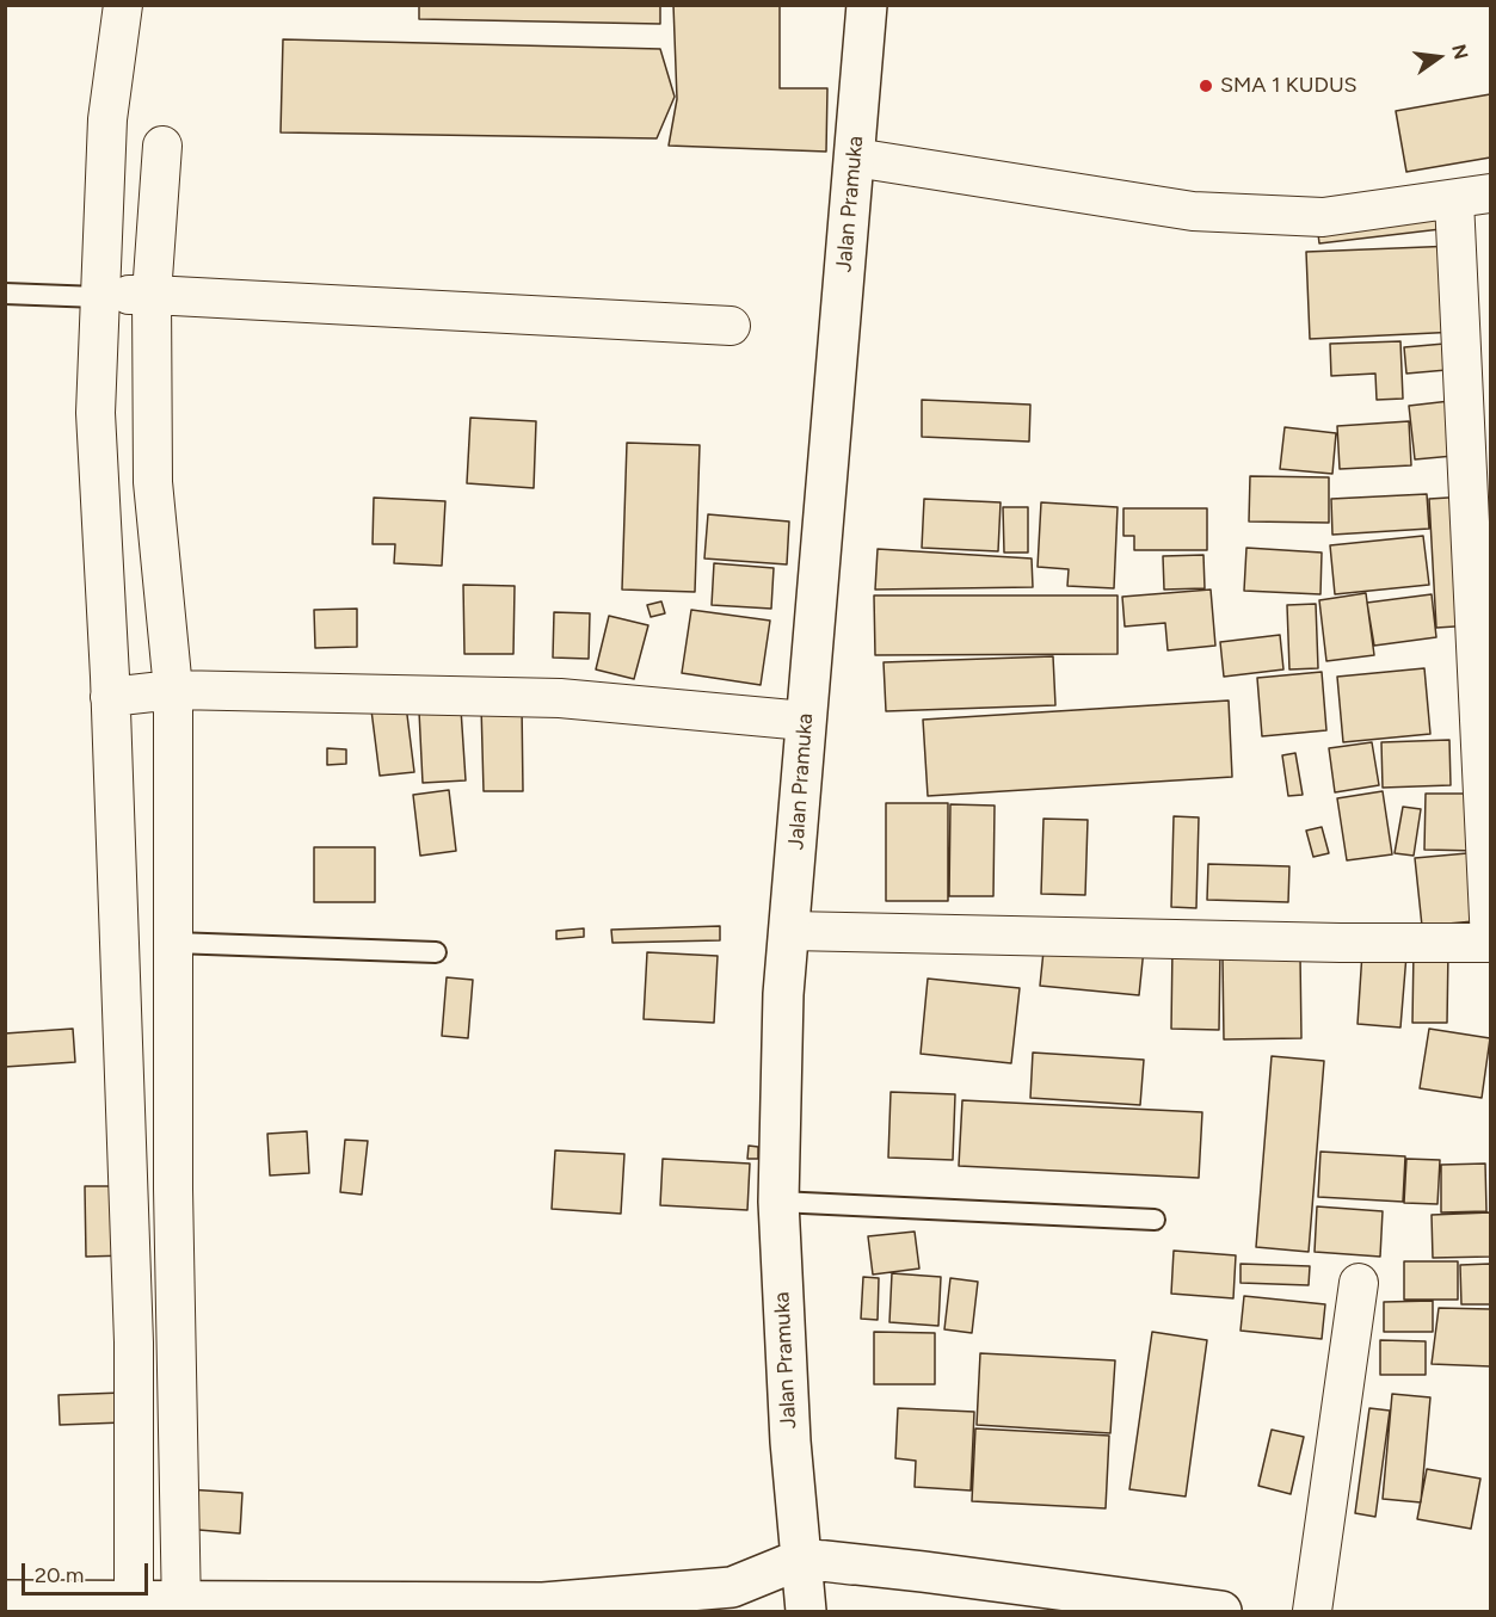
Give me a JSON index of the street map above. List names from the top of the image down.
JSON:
{
  "streets": {
    "main road": ["Jalan Pramuka"]
  },
  "places": ["SMA 1 KUDUS"],
  "scale_bar": "20 m",
  "north": "right"
}
